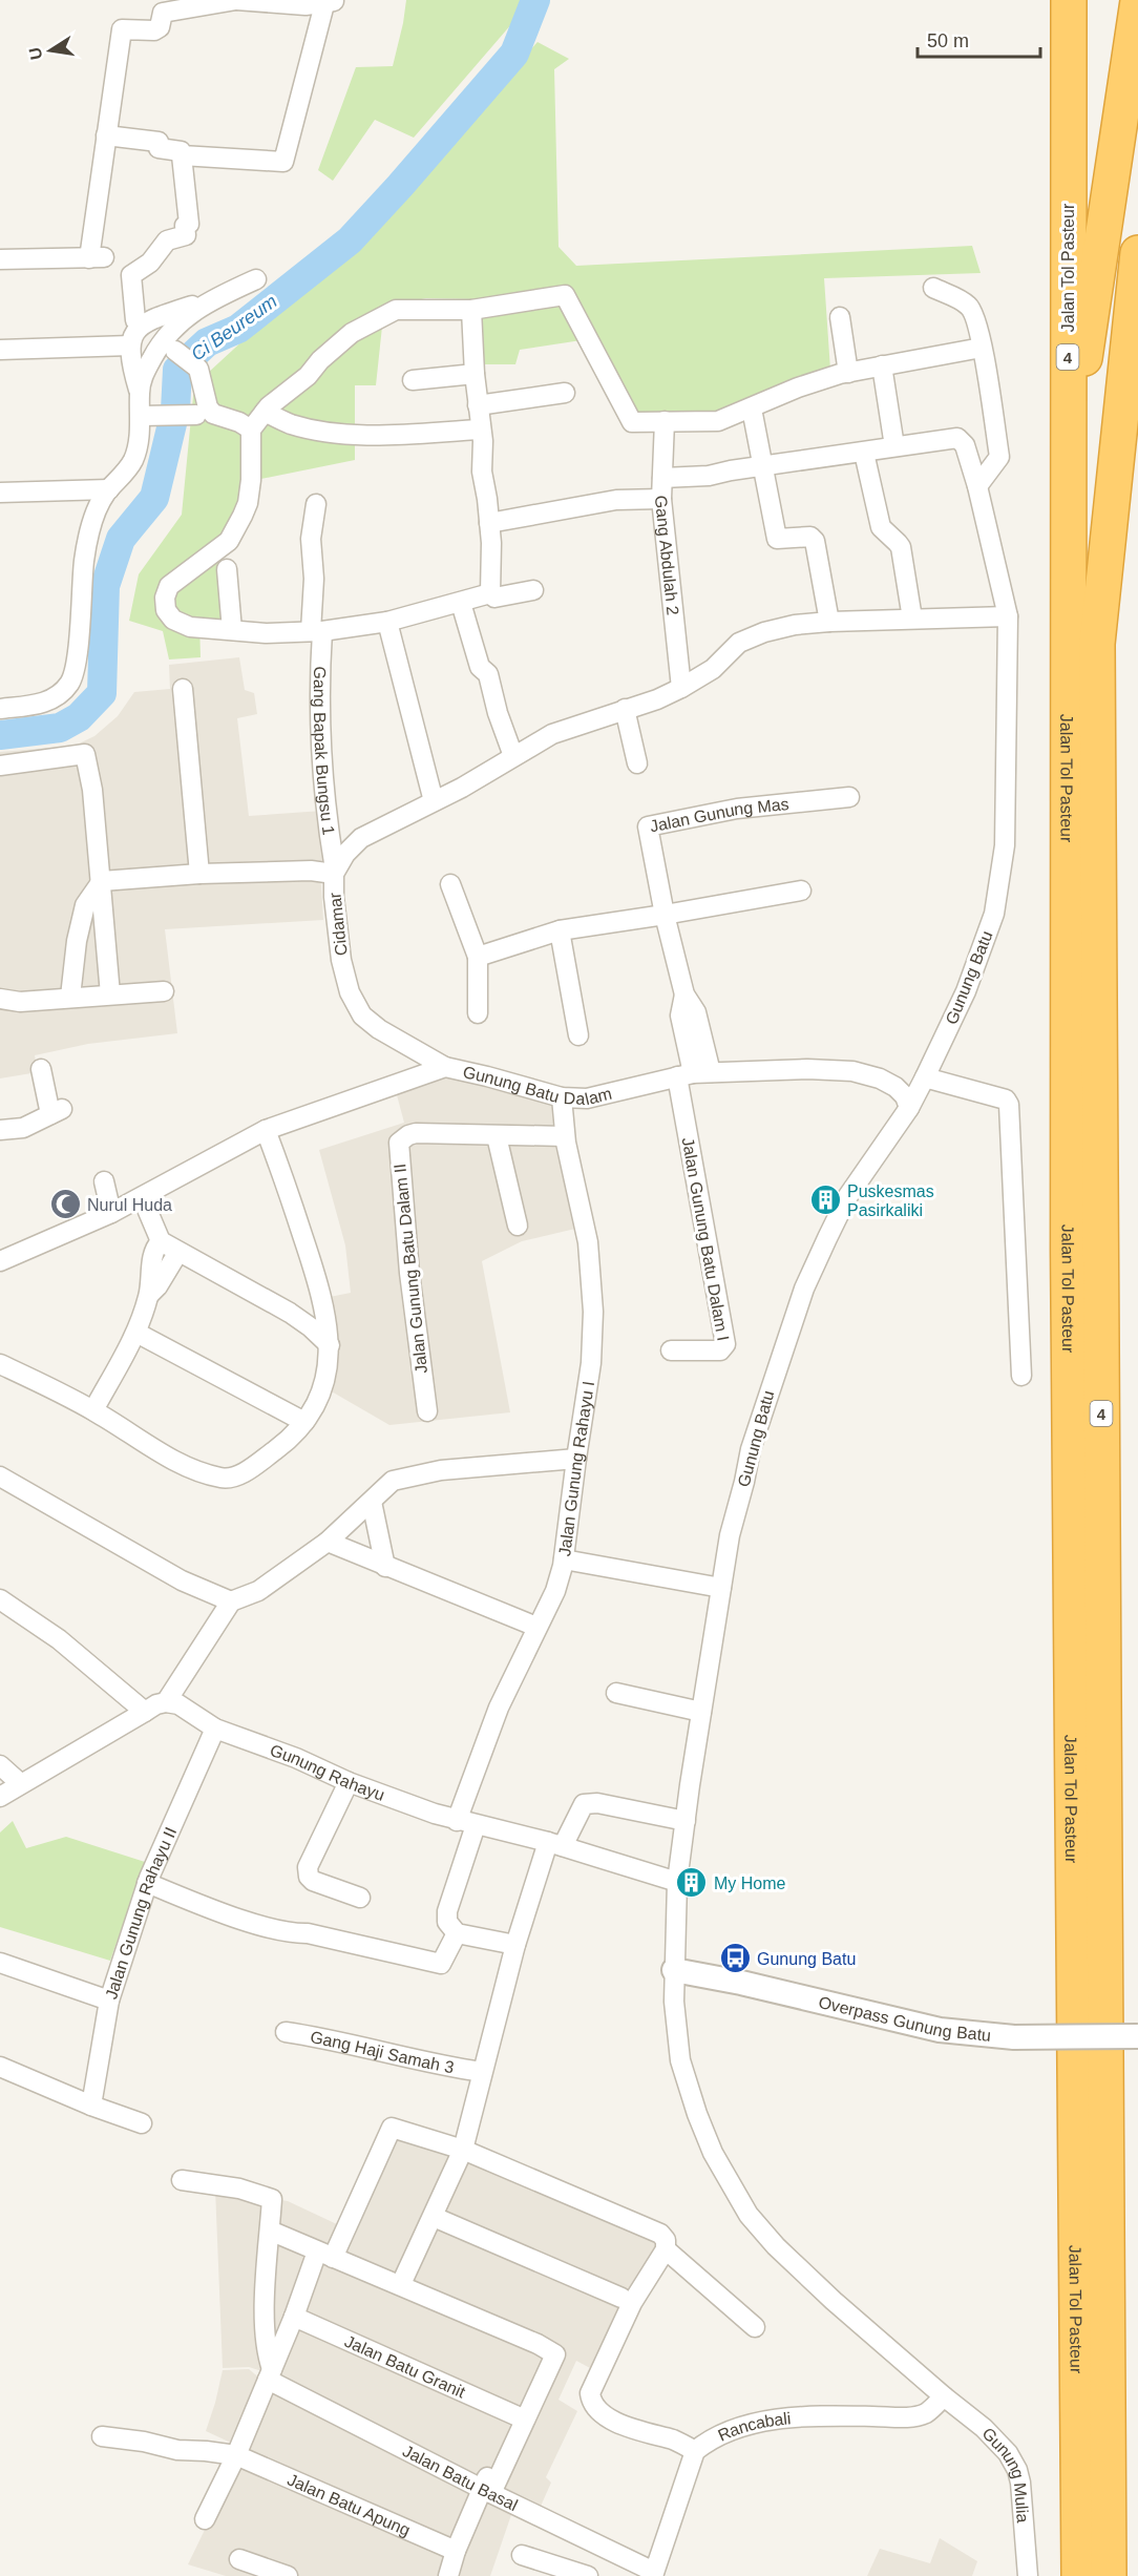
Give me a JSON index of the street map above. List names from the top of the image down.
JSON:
{
  "streets": {
    "highway": ["Jalan Tol Pasteur", "4"],
    "street": [
      "Gang Abdulah 2",
      "Gang Bapak Bungsu 1",
      "Jalan Gunung Mas",
      "Cidamar",
      "Gunung Batu",
      "Gunung Batu Dalam",
      "Jalan Gunung Batu Dalam I",
      "Jalan Gunung Batu Dalam II",
      "Jalan Gunung Rahayu I",
      "Gunung Rahayu",
      "Jalan Gunung Rahayu II",
      "Overpass Gunung Batu",
      "Gang Haji Samah 3",
      "Jalan Batu Granit",
      "Rancabali",
      "Jalan Batu Basal",
      "Gunung Mulia",
      "Jalan Batu Apung"
    ]
  },
  "crossings": [
    ["Gang Abdulah 2", "Cidamar"],
    ["Gang Bapak Bungsu 1", "Cidamar"],
    ["Jalan Gunung Mas", "Gunung Batu Dalam"],
    ["Jalan Gunung Mas", "Jalan Gunung Batu Dalam I"],
    ["Cidamar", "Gunung Batu"],
    ["Cidamar", "Gunung Batu Dalam"],
    ["Gunung Batu", "Gunung Batu Dalam"],
    ["Gunung Batu", "Gunung Rahayu"],
    ["Gunung Batu", "Overpass Gunung Batu"],
    ["Gunung Batu", "Rancabali"],
    ["Gunung Batu", "Gunung Mulia"],
    ["Gunung Batu Dalam", "Jalan Gunung Batu Dalam I"],
    ["Gunung Batu Dalam", "Jalan Gunung Rahayu I"],
    ["Jalan Gunung Batu Dalam II", "Jalan Gunung Rahayu I"],
    ["Jalan Gunung Rahayu I", "Gunung Rahayu"],
    ["Gunung Rahayu", "Jalan Gunung Rahayu II"],
    ["Rancabali", "Jalan Batu Basal"],
    ["Rancabali", "Gunung Mulia"]
  ],
  "water": ["Ci Beureum"],
  "places": {
    "building": ["Puskesmas Pasirkaliki", "My Home"],
    "mosque": ["Nurul Huda"],
    "bus stop": ["Gunung Batu"]
  },
  "scale_bar": "50 m",
  "north": "left"
}
